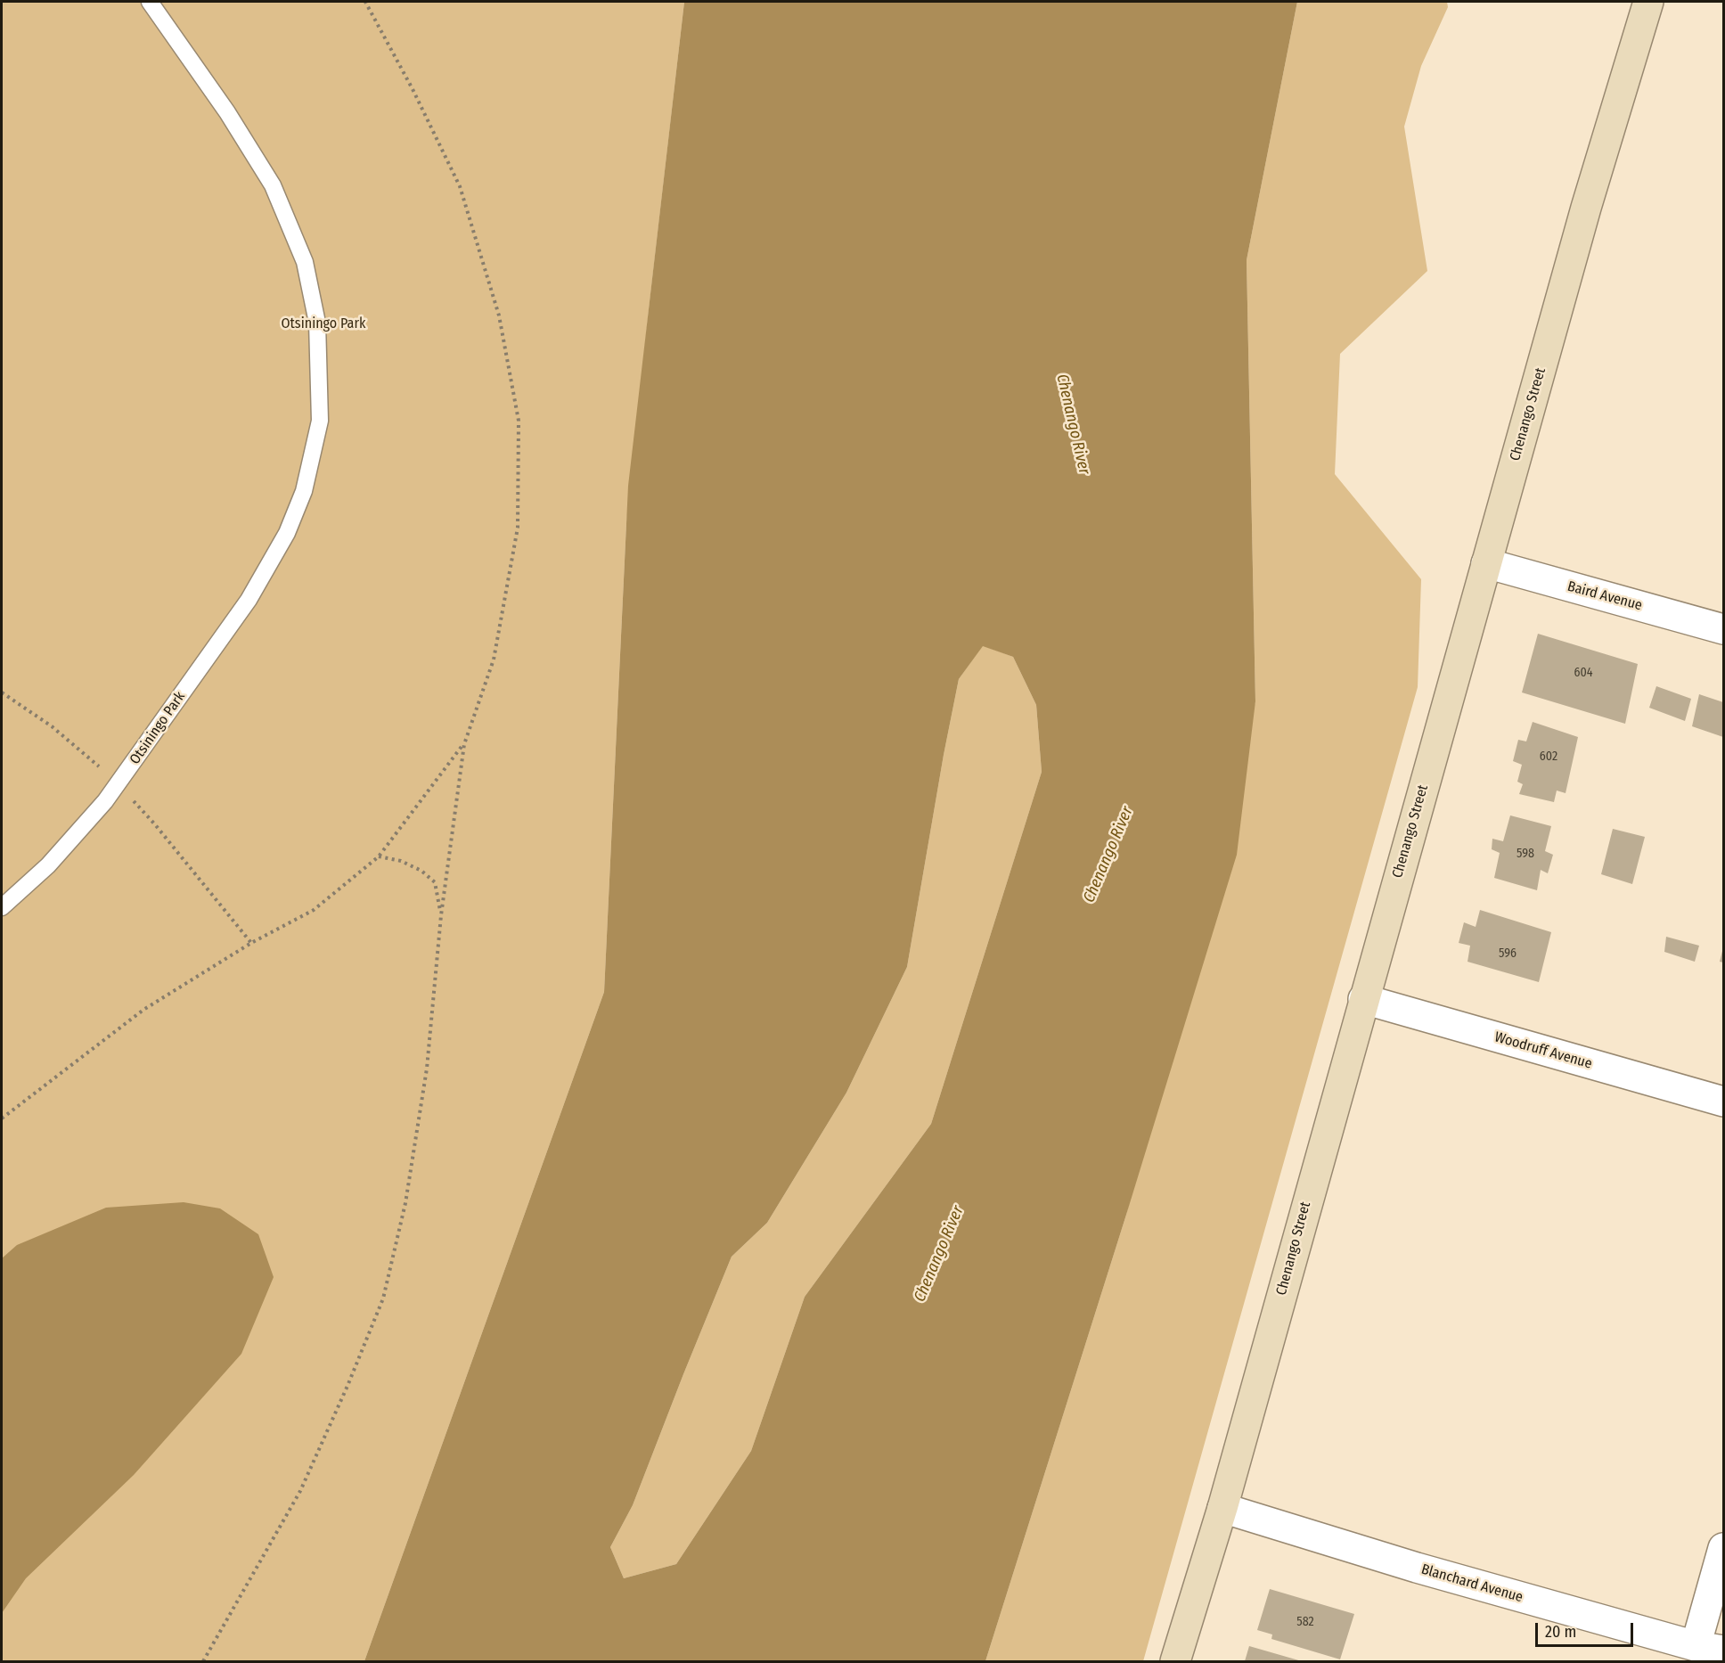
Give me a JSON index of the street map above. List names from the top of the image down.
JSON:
{
  "streets": {
    "street": [
      "Chenango Street",
      "Baird Avenue",
      "Woodruff Avenue",
      "Blanchard Avenue"
    ],
    "lane": ["Otsiningo Park"]
  },
  "crossings": [
    ["Chenango Street", "Baird Avenue"],
    ["Chenango Street", "Woodruff Avenue"],
    ["Chenango Street", "Blanchard Avenue"]
  ],
  "water": ["Chenango River"],
  "parks": ["Otsiningo Park"],
  "house_numbers": [
    "604",
    "602",
    "598",
    "596",
    "582"
  ],
  "scale_bar": "20 m"
}
